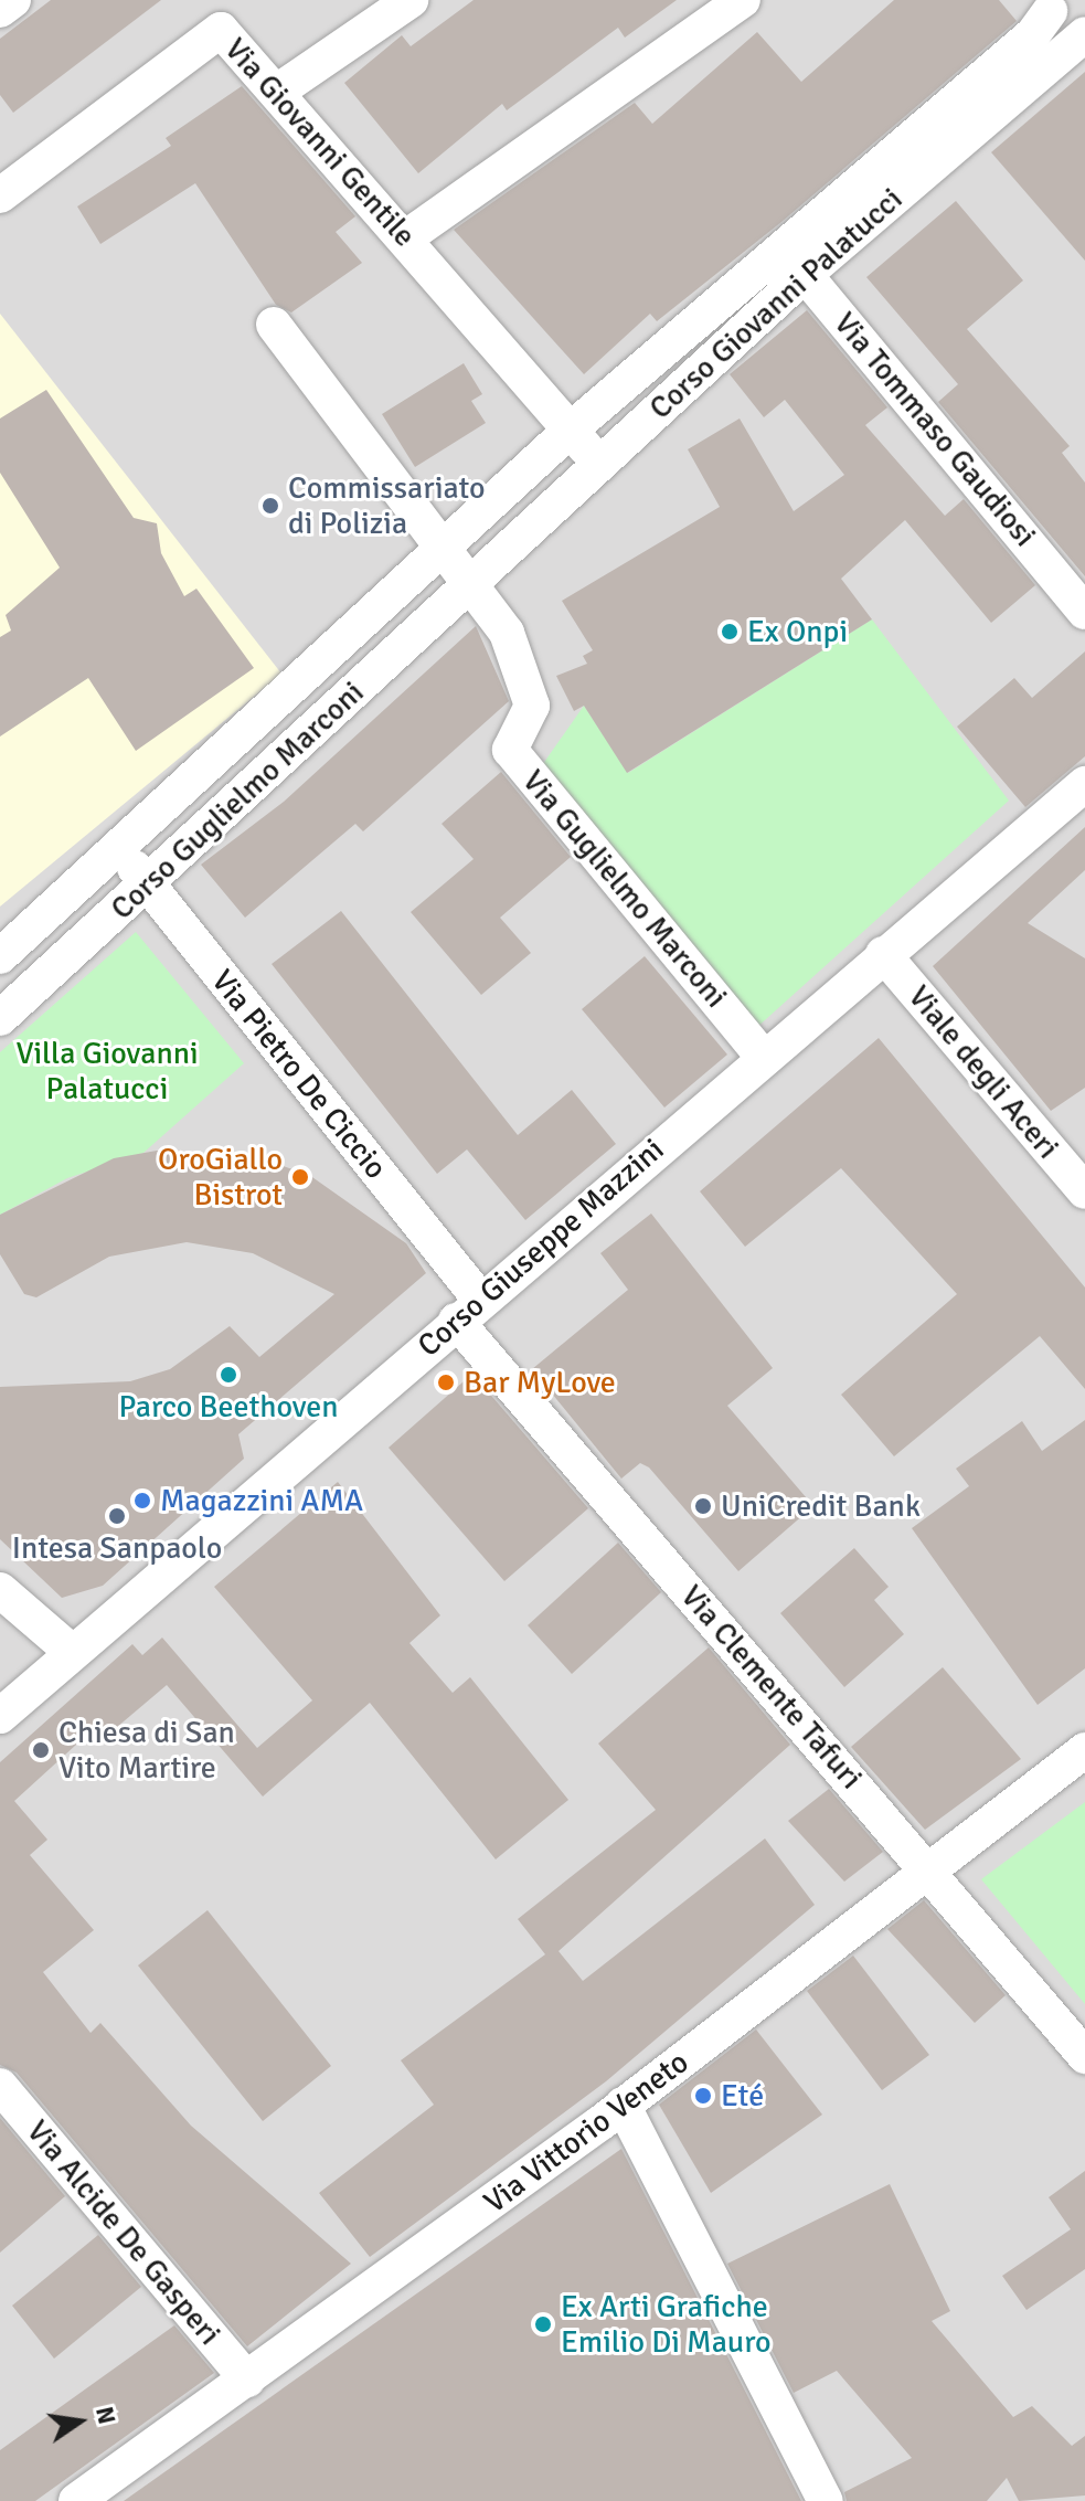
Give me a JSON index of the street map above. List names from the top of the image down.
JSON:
{
  "streets": {
    "street": [
      "Via Giovanni Gentile",
      "Corso Giovanni Palatucci",
      "Via Tommaso Gaudiosi",
      "Corso Guglielmo Marconi",
      "Via Guglielmo Marconi",
      "Viale degli Aceri",
      "Via Pietro De Ciccio",
      "Corso Giuseppe Mazzini",
      "Via Clemente Tafuri",
      "Via Vittorio Veneto",
      "Via Alcide De Gasperi"
    ]
  },
  "crossings": [
    ["Via Giovanni Gentile", "Corso Giovanni Palatucci"],
    ["Corso Giovanni Palatucci", "Via Tommaso Gaudiosi"],
    ["Corso Giovanni Palatucci", "Corso Guglielmo Marconi"],
    ["Corso Giovanni Palatucci", "Via Guglielmo Marconi"],
    ["Corso Guglielmo Marconi", "Via Guglielmo Marconi"],
    ["Corso Guglielmo Marconi", "Via Pietro De Ciccio"],
    ["Via Guglielmo Marconi", "Corso Giuseppe Mazzini"],
    ["Viale degli Aceri", "Corso Giuseppe Mazzini"],
    ["Via Pietro De Ciccio", "Corso Giuseppe Mazzini"],
    ["Via Pietro De Ciccio", "Via Clemente Tafuri"],
    ["Corso Giuseppe Mazzini", "Via Clemente Tafuri"],
    ["Via Clemente Tafuri", "Via Vittorio Veneto"],
    ["Via Vittorio Veneto", "Via Alcide De Gasperi"]
  ],
  "parks": ["Villa Giovanni Palatucci"],
  "places": [
    "Commissariato di Polizia",
    "Ex Onpi",
    "OroGiallo Bistrot",
    "Parco Beethoven",
    "Bar MyLove",
    "Magazzini AMA",
    "UniCredit Bank",
    "Intesa Sanpaolo",
    "Chiesa di San Vito Martire",
    "Eté",
    "Ex Arti Grafiche Emilio Di Mauro"
  ],
  "north": "right"
}
